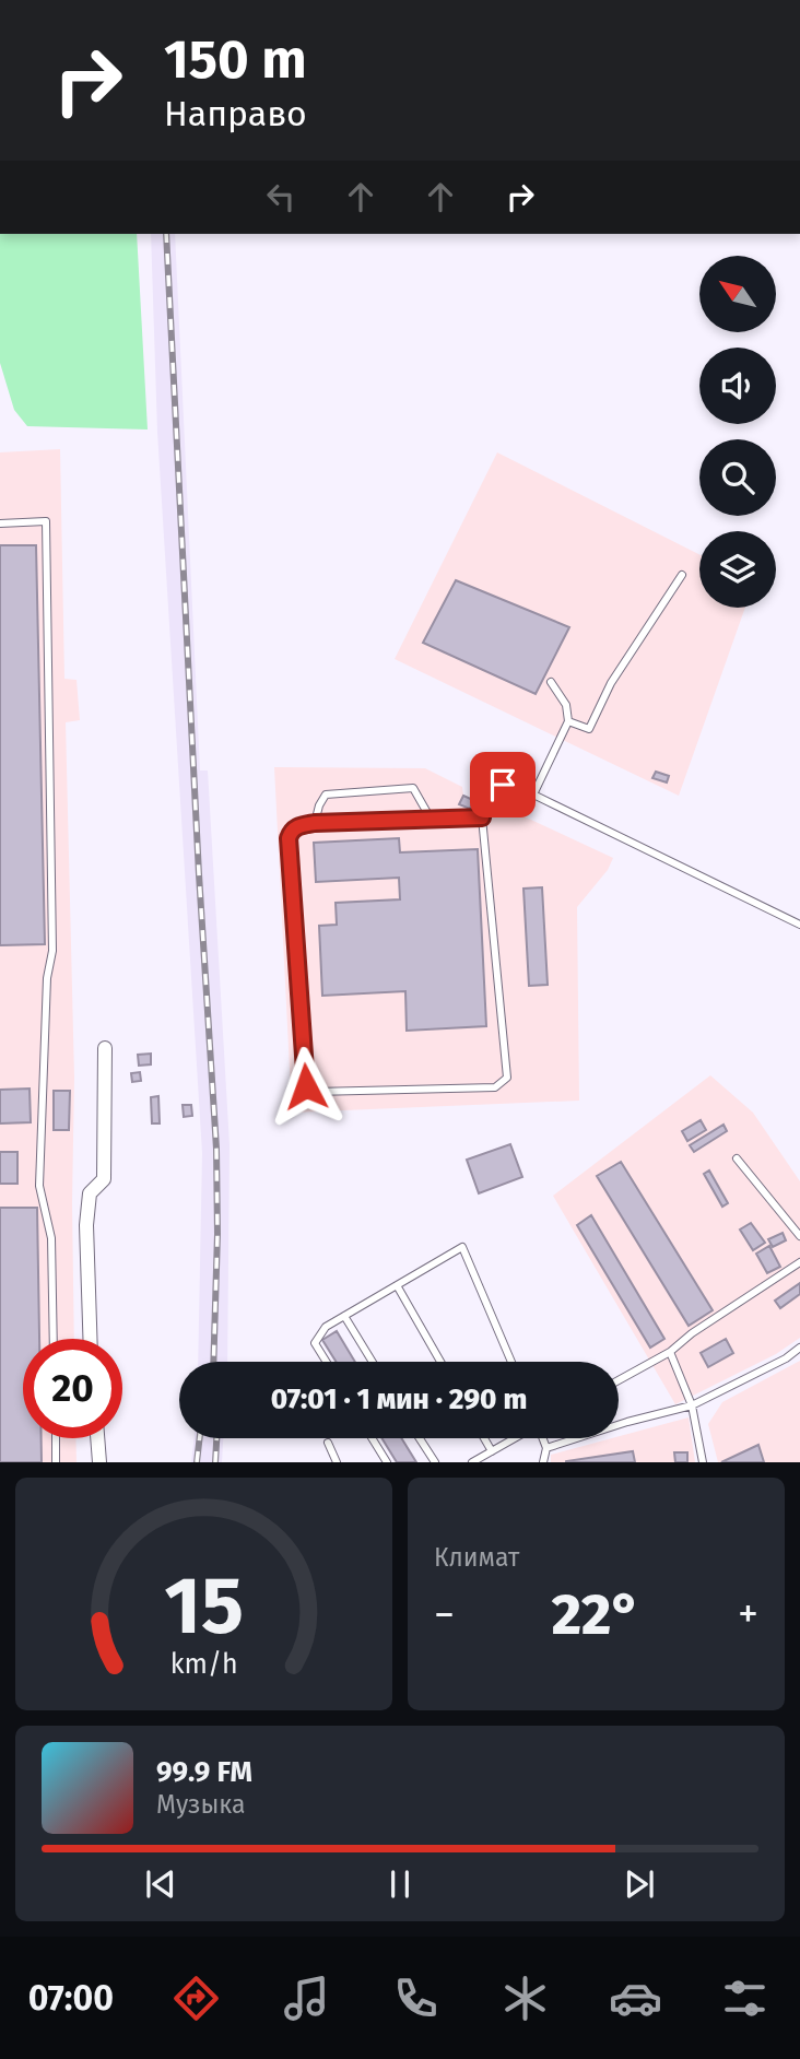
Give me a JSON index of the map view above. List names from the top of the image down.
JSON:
{
  "north": "top left",
  "page": {
    "turn": ["150 m", "Направо"],
    "limit": "20",
    "trip": "07:01 · 1 мин · 290 m",
    "tile": "Климат",
    "heat": ["−", "22°", "+"],
    "song": ["99.9 FM", "Музыка"],
    "tabs": "07:00",
    "gauge": ["15", "km/h"]
  }
}
